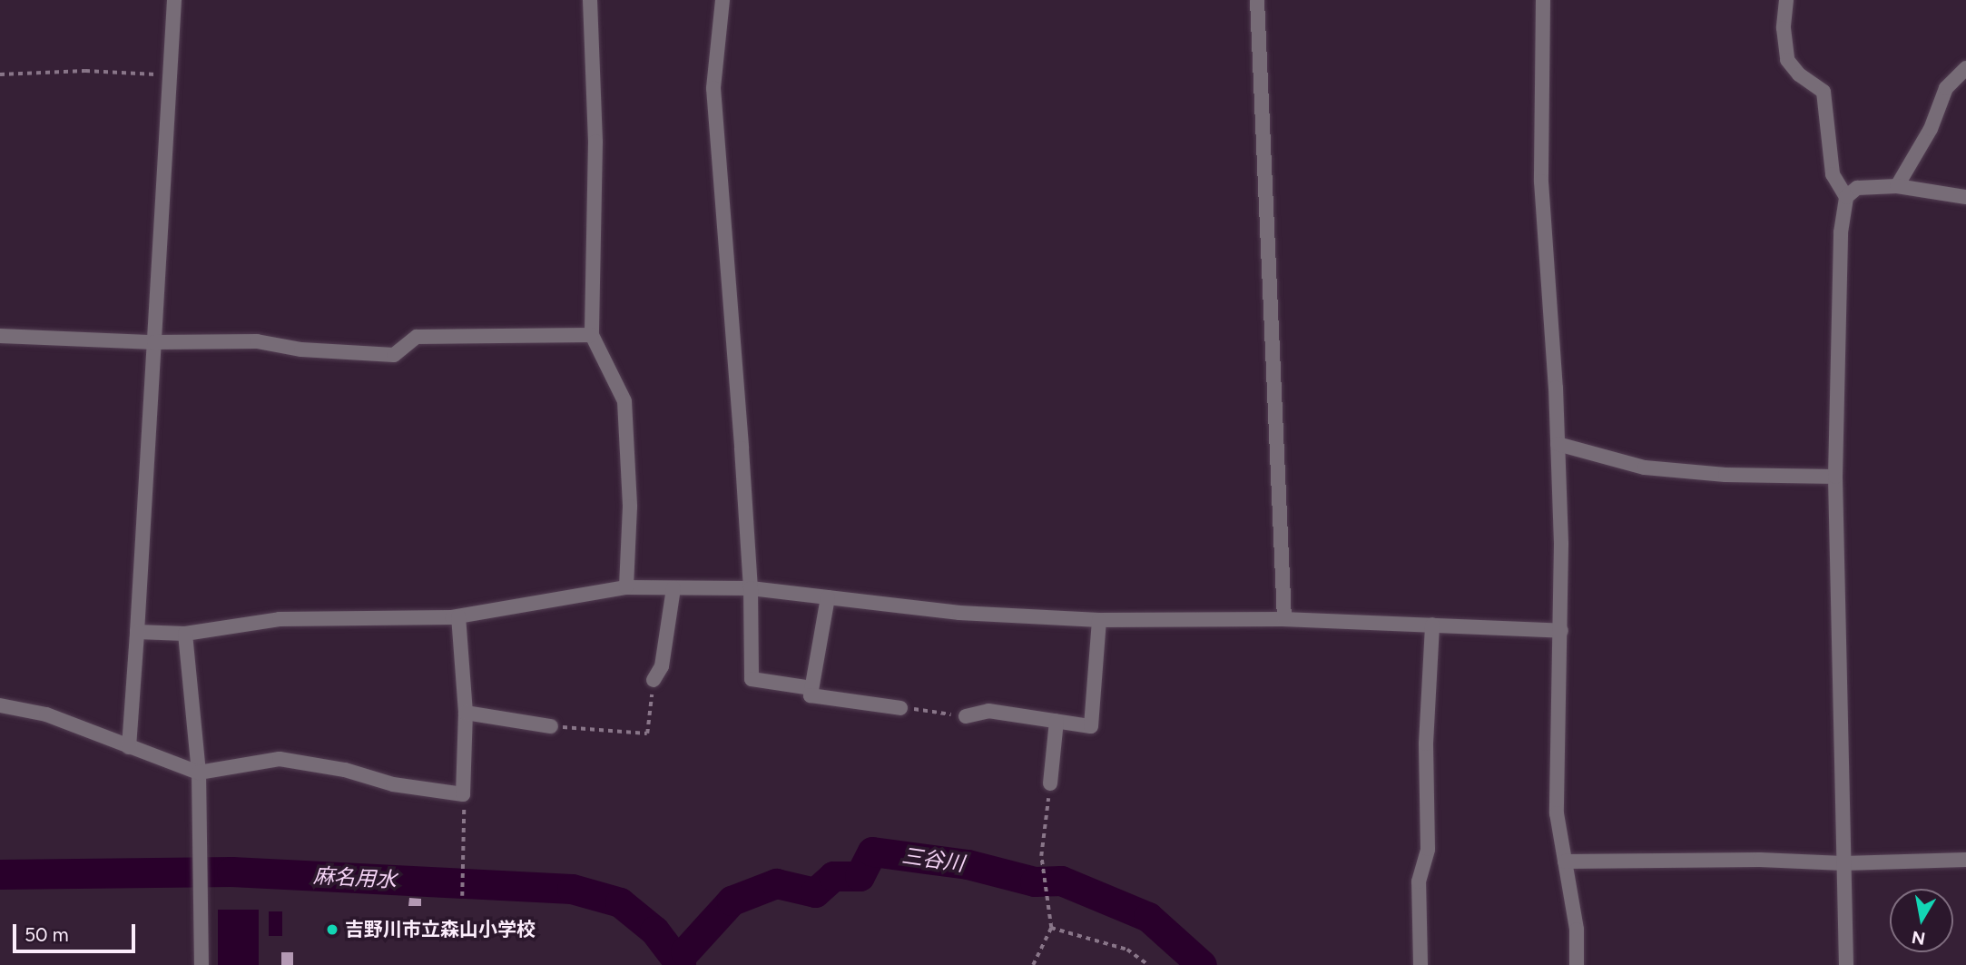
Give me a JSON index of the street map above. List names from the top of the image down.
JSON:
{
  "water": ["三谷川", "麻名用水"],
  "places": ["吉野川市立森山小学校"],
  "scale_bar": "50 m",
  "north": "bottom"
}
